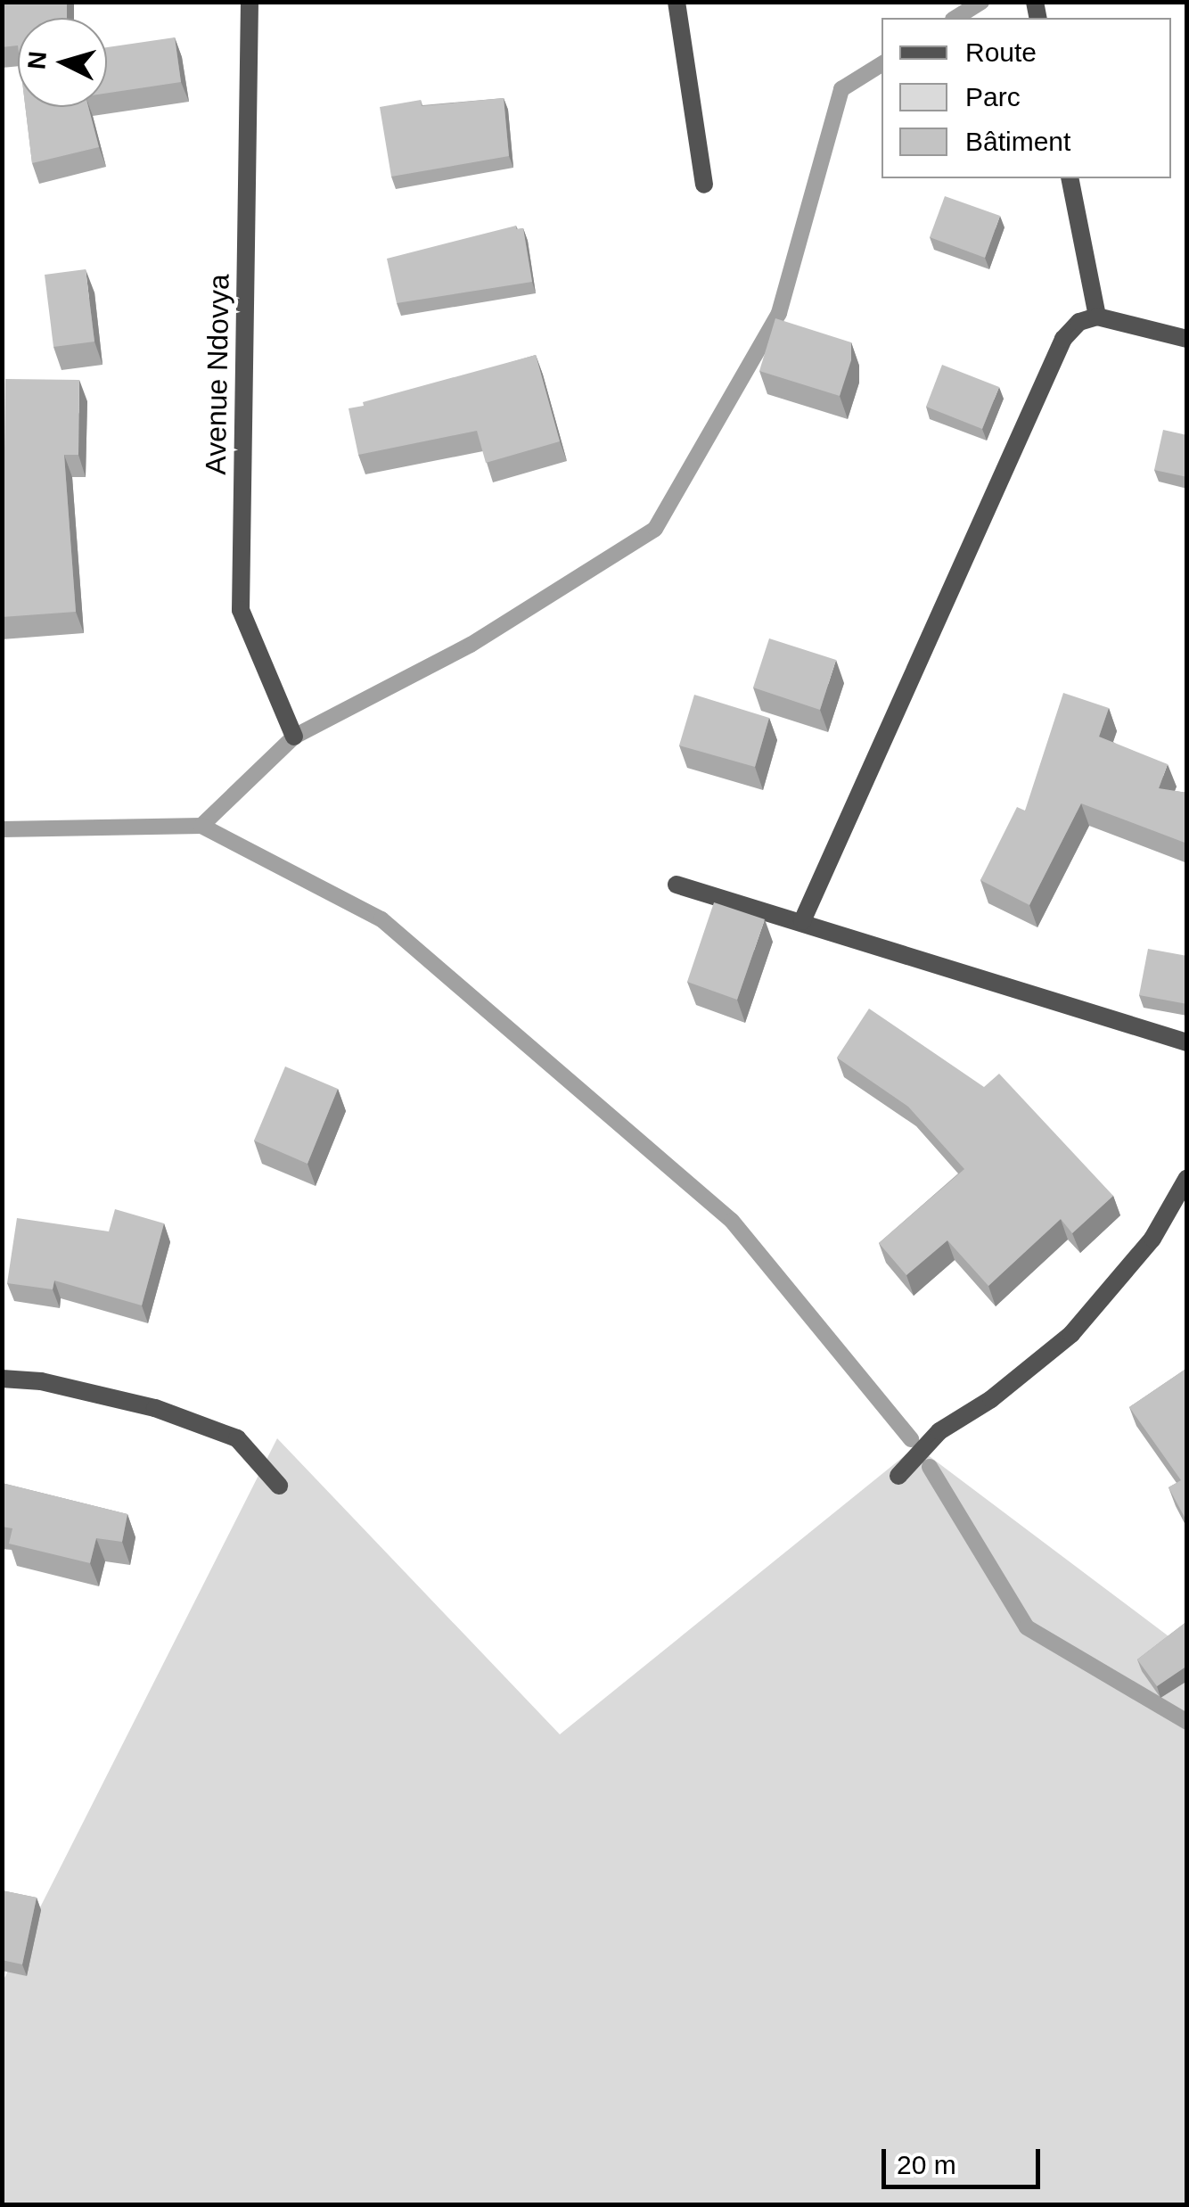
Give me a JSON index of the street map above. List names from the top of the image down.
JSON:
{
  "streets": {
    "street": ["Avenue Ndovya"]
  },
  "legend": ["Route", "Parc", "Bâtiment"],
  "scale_bar": "20 m",
  "north": "left"
}
